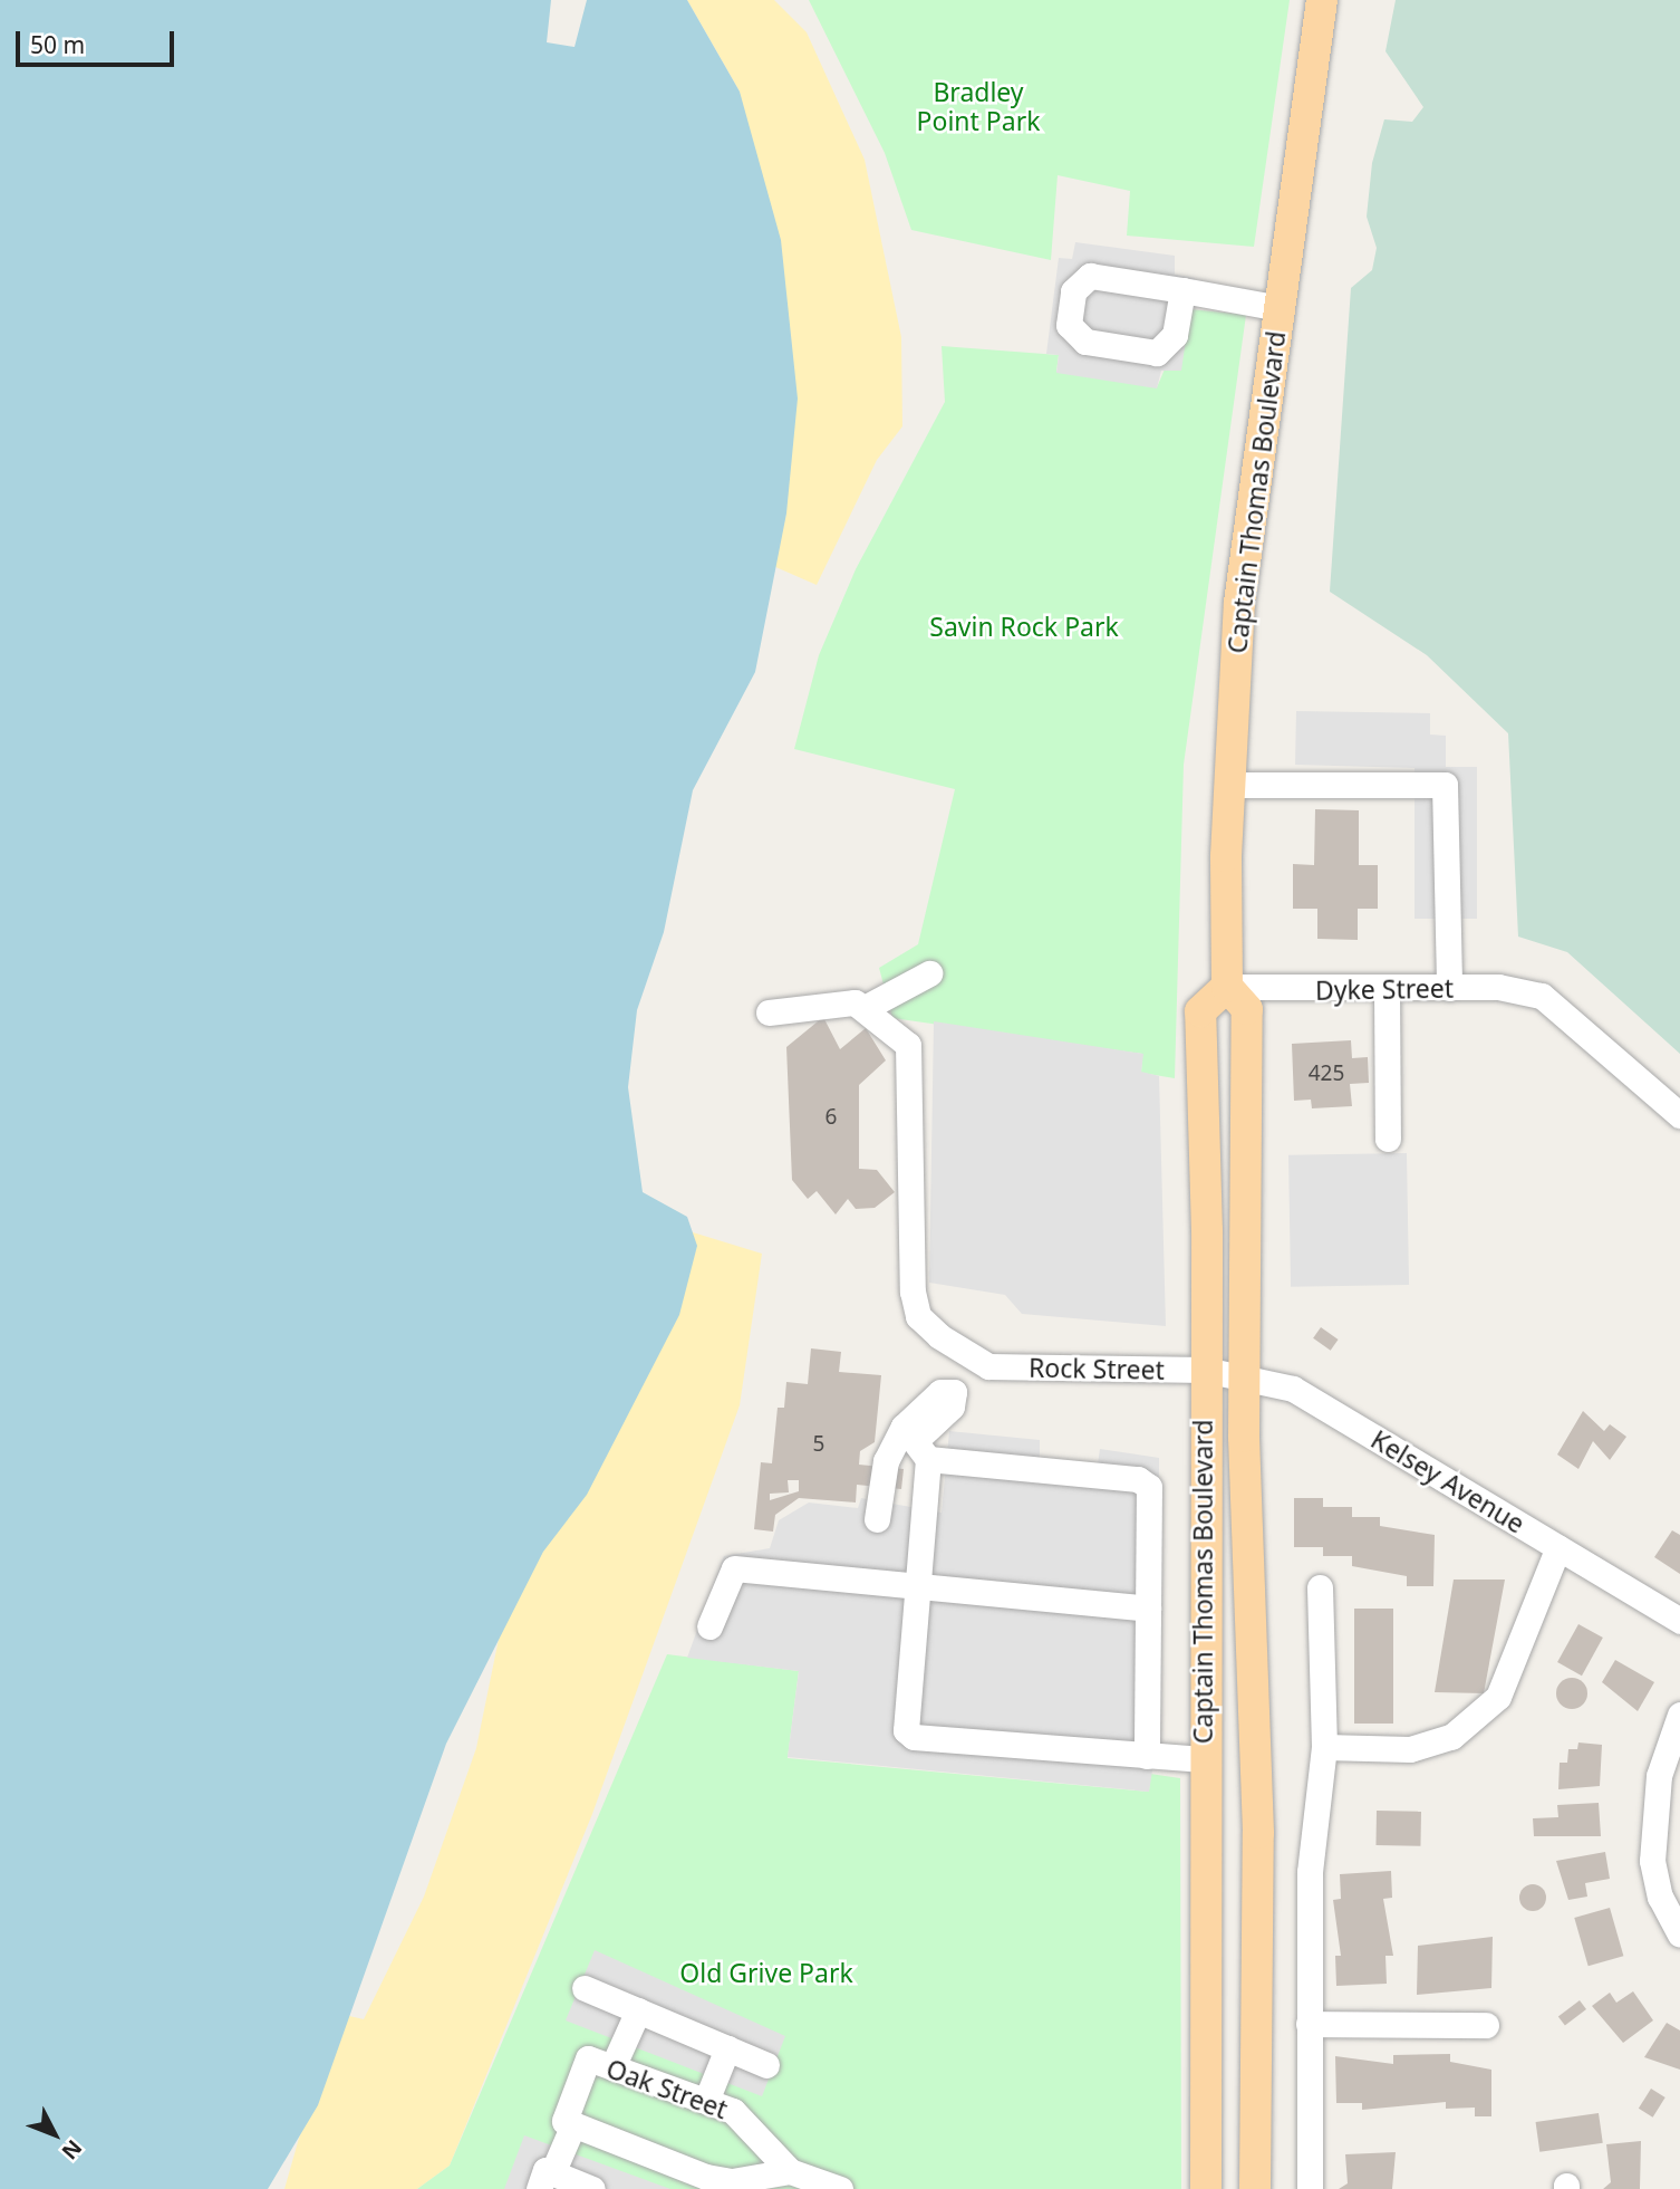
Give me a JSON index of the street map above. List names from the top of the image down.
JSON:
{
  "streets": {
    "main road": ["Captain Thomas Boulevard"],
    "street": [
      "Dyke Street",
      "Rock Street",
      "Kelsey Avenue",
      "Oak Street"
    ]
  },
  "crossings": [
    ["Captain Thomas Boulevard", "Dyke Street"],
    ["Captain Thomas Boulevard", "Rock Street"],
    ["Captain Thomas Boulevard", "Kelsey Avenue"],
    ["Rock Street", "Kelsey Avenue"]
  ],
  "parks": ["Bradley Point Park", "Savin Rock Park", "Old Grive Park"],
  "house_numbers": ["425", "6", "5"],
  "scale_bar": "50 m",
  "north": "bottom right"
}
